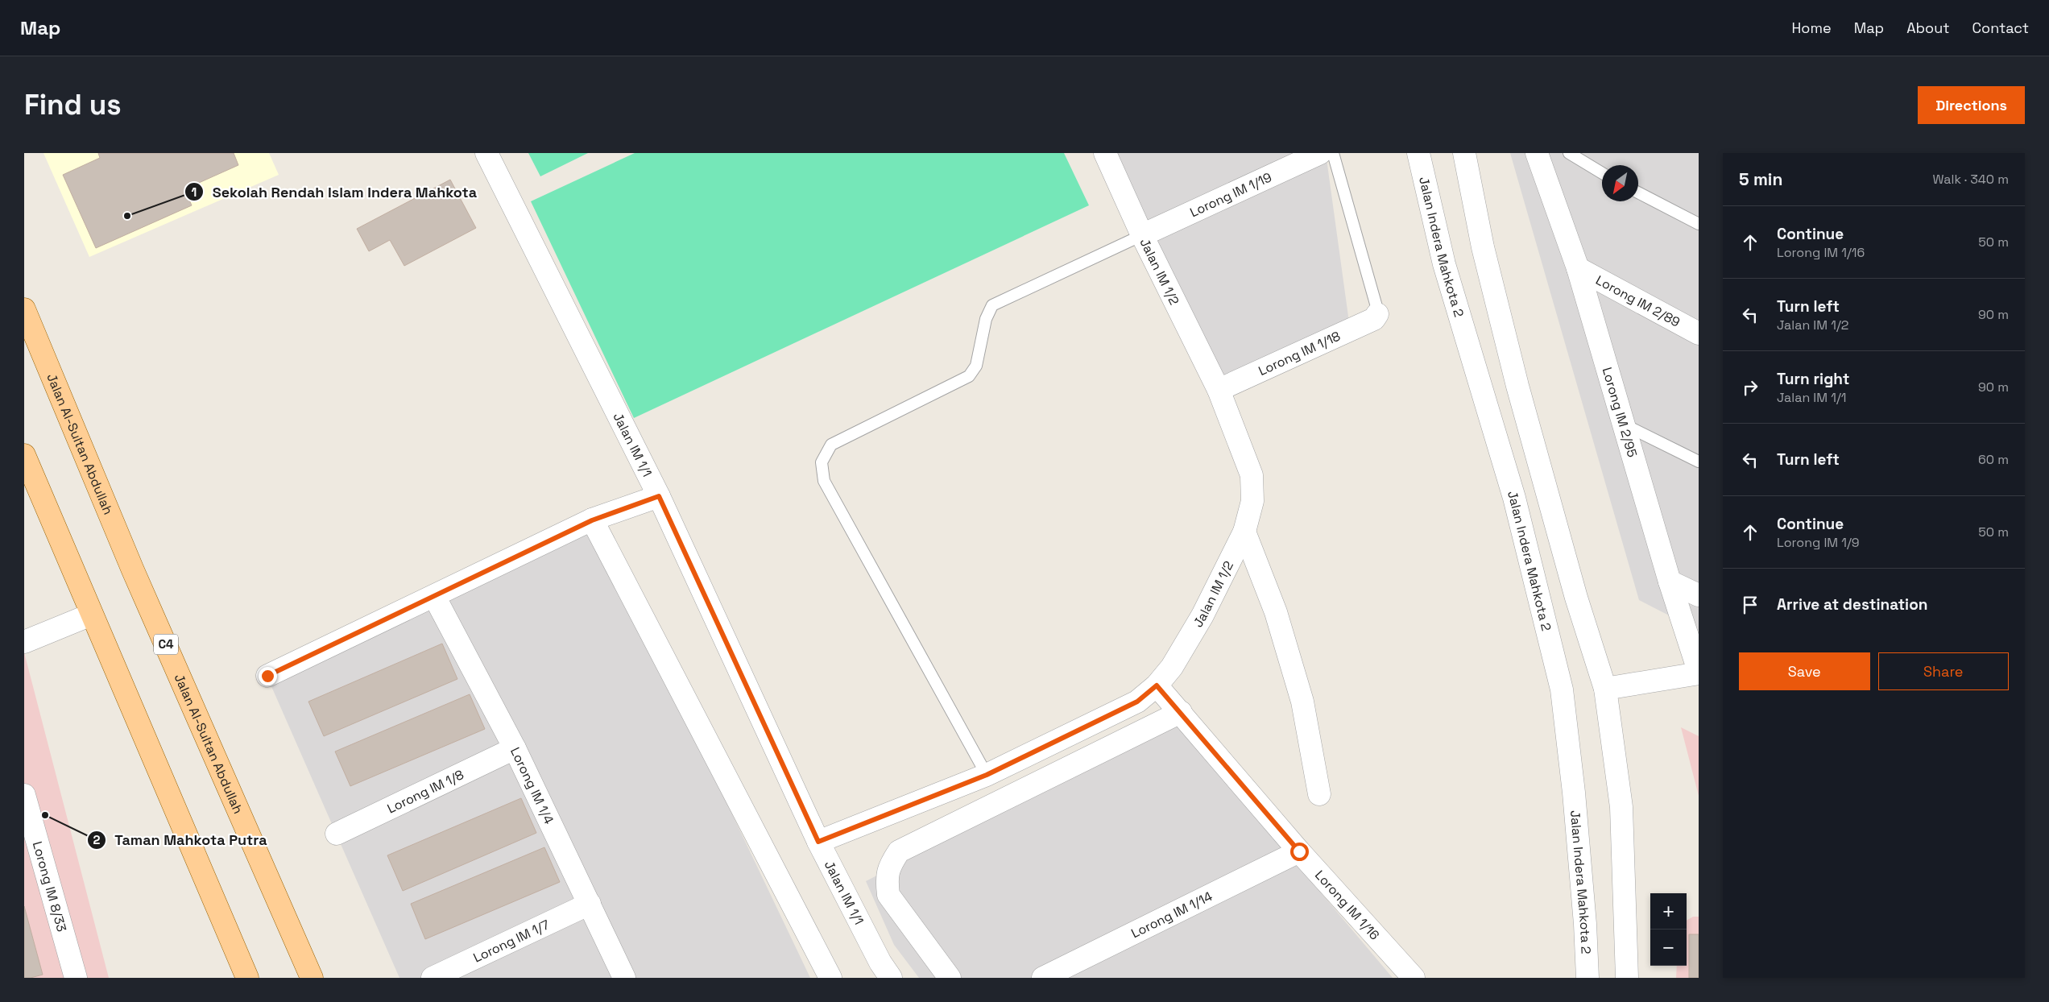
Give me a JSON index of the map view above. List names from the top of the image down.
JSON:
{
  "streets": {
    "main road": ["Jalan Al-Sultan Abdullah", "C4"],
    "street": [
      "Lorong IM 1/19",
      "Jalan Indera Mahkota 2",
      "Jalan IM 1/2",
      "Lorong IM 2/89",
      "Lorong IM 1/18",
      "Lorong IM 2/95",
      "Jalan IM 1/1",
      "Lorong IM 1/4",
      "Lorong IM 1/8",
      "Lorong IM 8/33",
      "Lorong IM 1/16",
      "Lorong IM 1/14",
      "Lorong IM 1/7"
    ]
  },
  "crossings": [
    ["Lorong IM 1/19", "Jalan IM 1/2"],
    ["Jalan IM 1/2", "Lorong IM 1/18"],
    ["Jalan IM 1/2", "Jalan IM 1/1"],
    ["Jalan IM 1/2", "Lorong IM 1/16"],
    ["Lorong IM 2/89", "Lorong IM 2/95"],
    ["Lorong IM 1/4", "Lorong IM 1/8"],
    ["Lorong IM 1/4", "Lorong IM 1/7"],
    ["Lorong IM 1/16", "Lorong IM 1/14"]
  ],
  "places": ["Sekolah Rendah Islam Indera Mahkota", "Taman Mahkota Putra"],
  "north": "bottom left",
  "page": {
    "header": "Map",
    "nav": [
      "Home",
      "Map",
      "About",
      "Contact"
    ],
    "buttons": [
      "Directions",
      ["Save", "Share"]
    ],
    "title": "Find us",
    "heading": ["5 min", "Walk · 340 m"],
    "list": [
      ["Continue", "Lorong IM 1/16", "50 m"],
      ["Turn left", "Jalan IM 1/2", "90 m"],
      ["Turn right", "Jalan IM 1/1", "90 m"],
      ["Turn left", "60 m"],
      ["Continue", "Lorong IM 1/9", "50 m"],
      "Arrive at destination"
    ],
    "map_buttons": ["+", "−"]
  }
}
